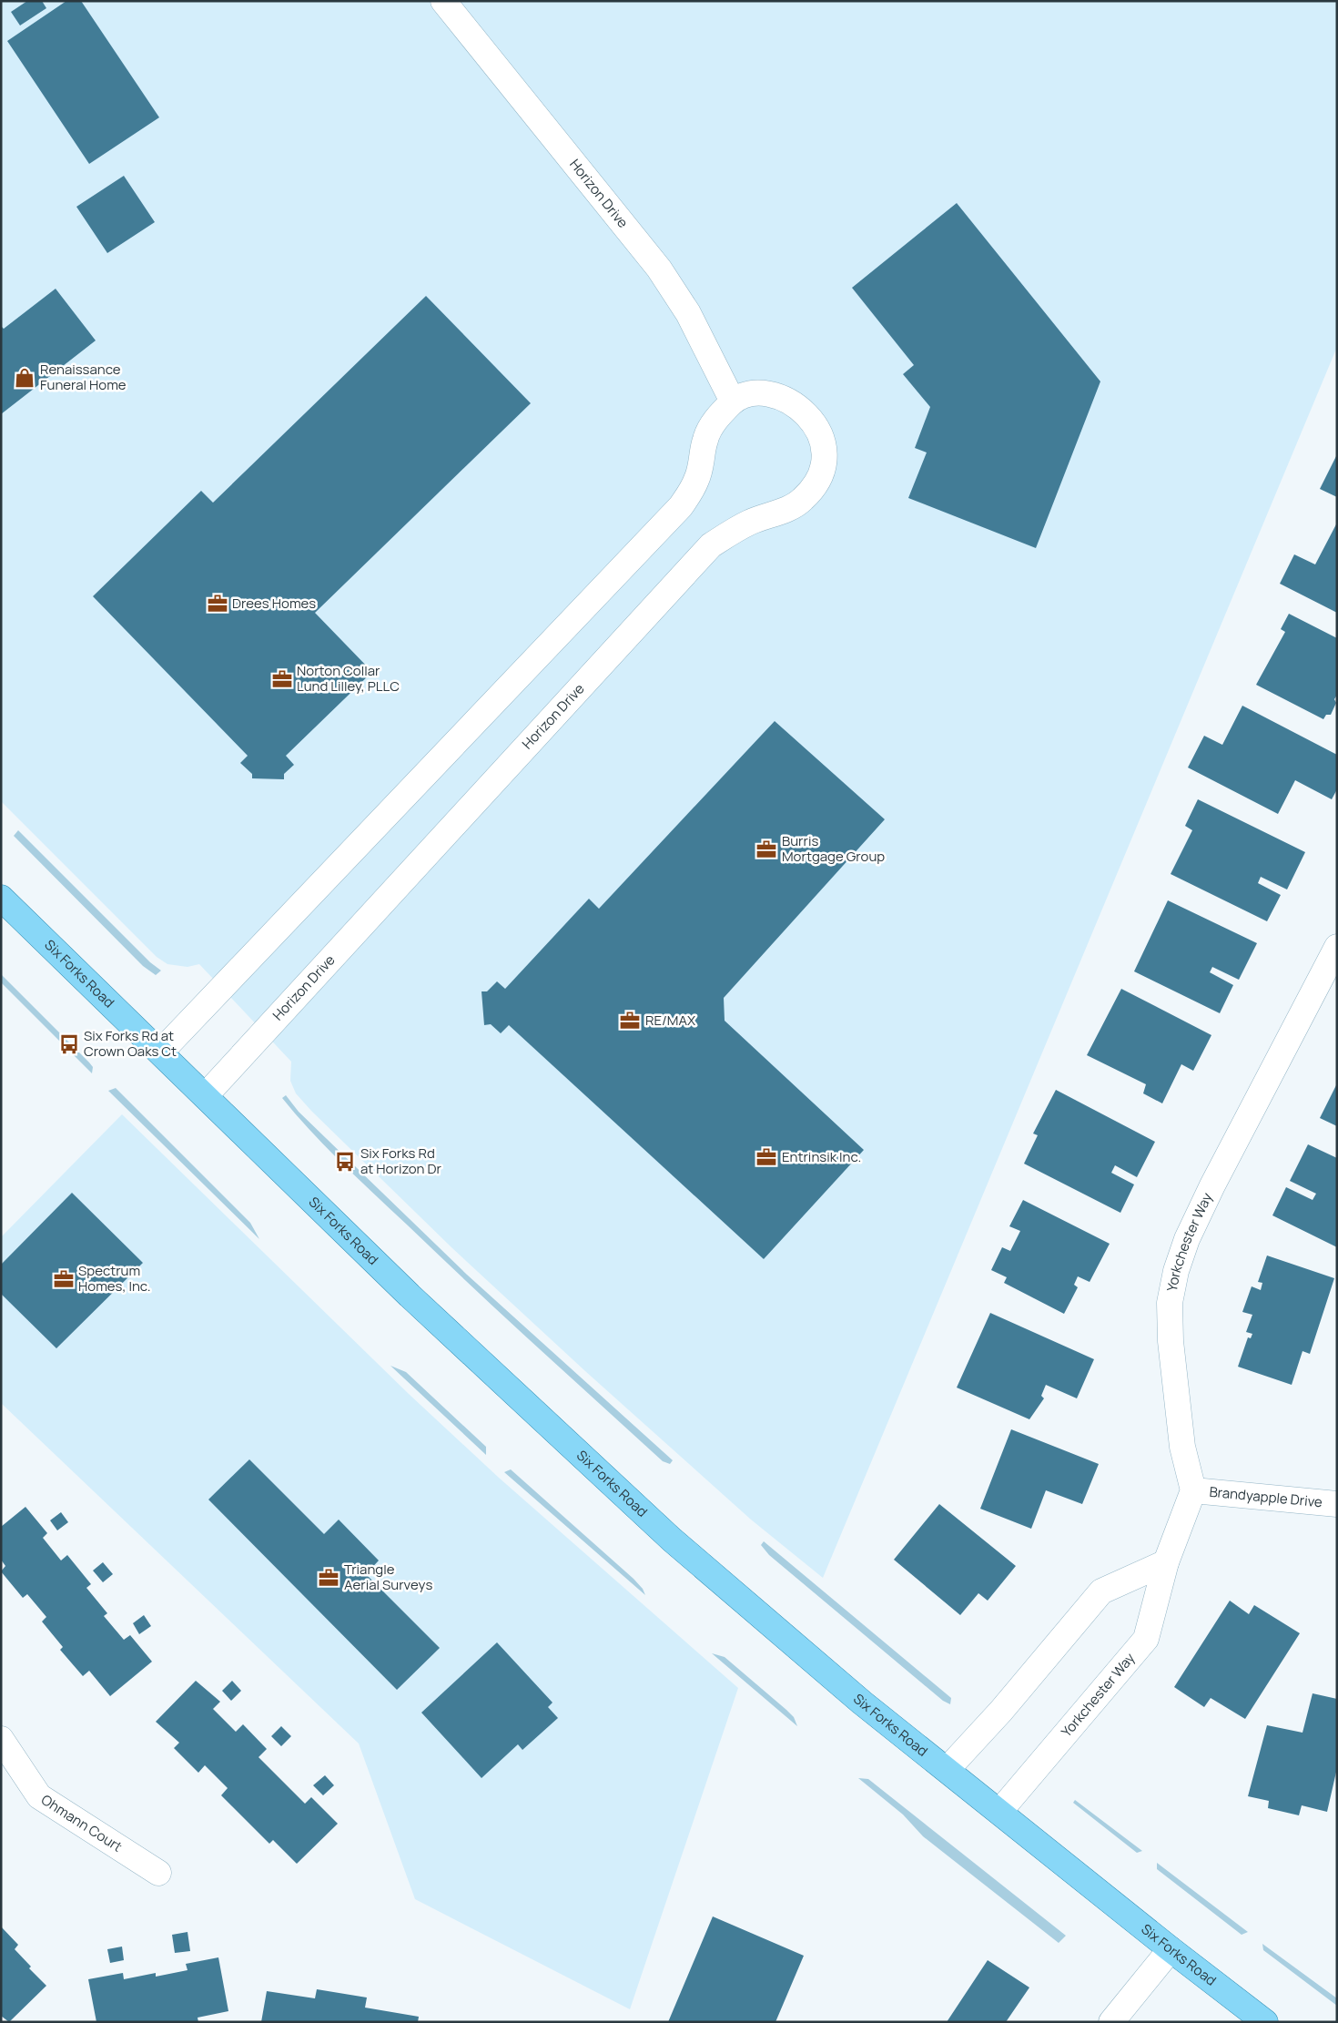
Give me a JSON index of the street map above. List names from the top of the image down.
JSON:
{
  "streets": {
    "main road": ["Six Forks Road"],
    "street": [
      "Horizon Drive",
      "Yorkchester Way",
      "Brandyapple Drive",
      "Ohmann Court"
    ]
  },
  "crossings": [
    ["Horizon Drive", "Six Forks Road"],
    ["Six Forks Road", "Yorkchester Way"],
    ["Yorkchester Way", "Brandyapple Drive"]
  ],
  "places": {
    "shop": ["Renaissance Funeral Home"],
    "office": [
      "Drees Homes",
      "Norton Collar Lund Lilley, PLLC",
      "Burris Mortgage Group",
      "RE/MAX",
      "Entrinsik Inc.",
      "Spectrum Homes, Inc.",
      "Triangle Aerial Surveys"
    ],
    "bus stop": ["Six Forks Rd at Crown Oaks Ct", "Six Forks Rd at Horizon Dr"]
  }
}
